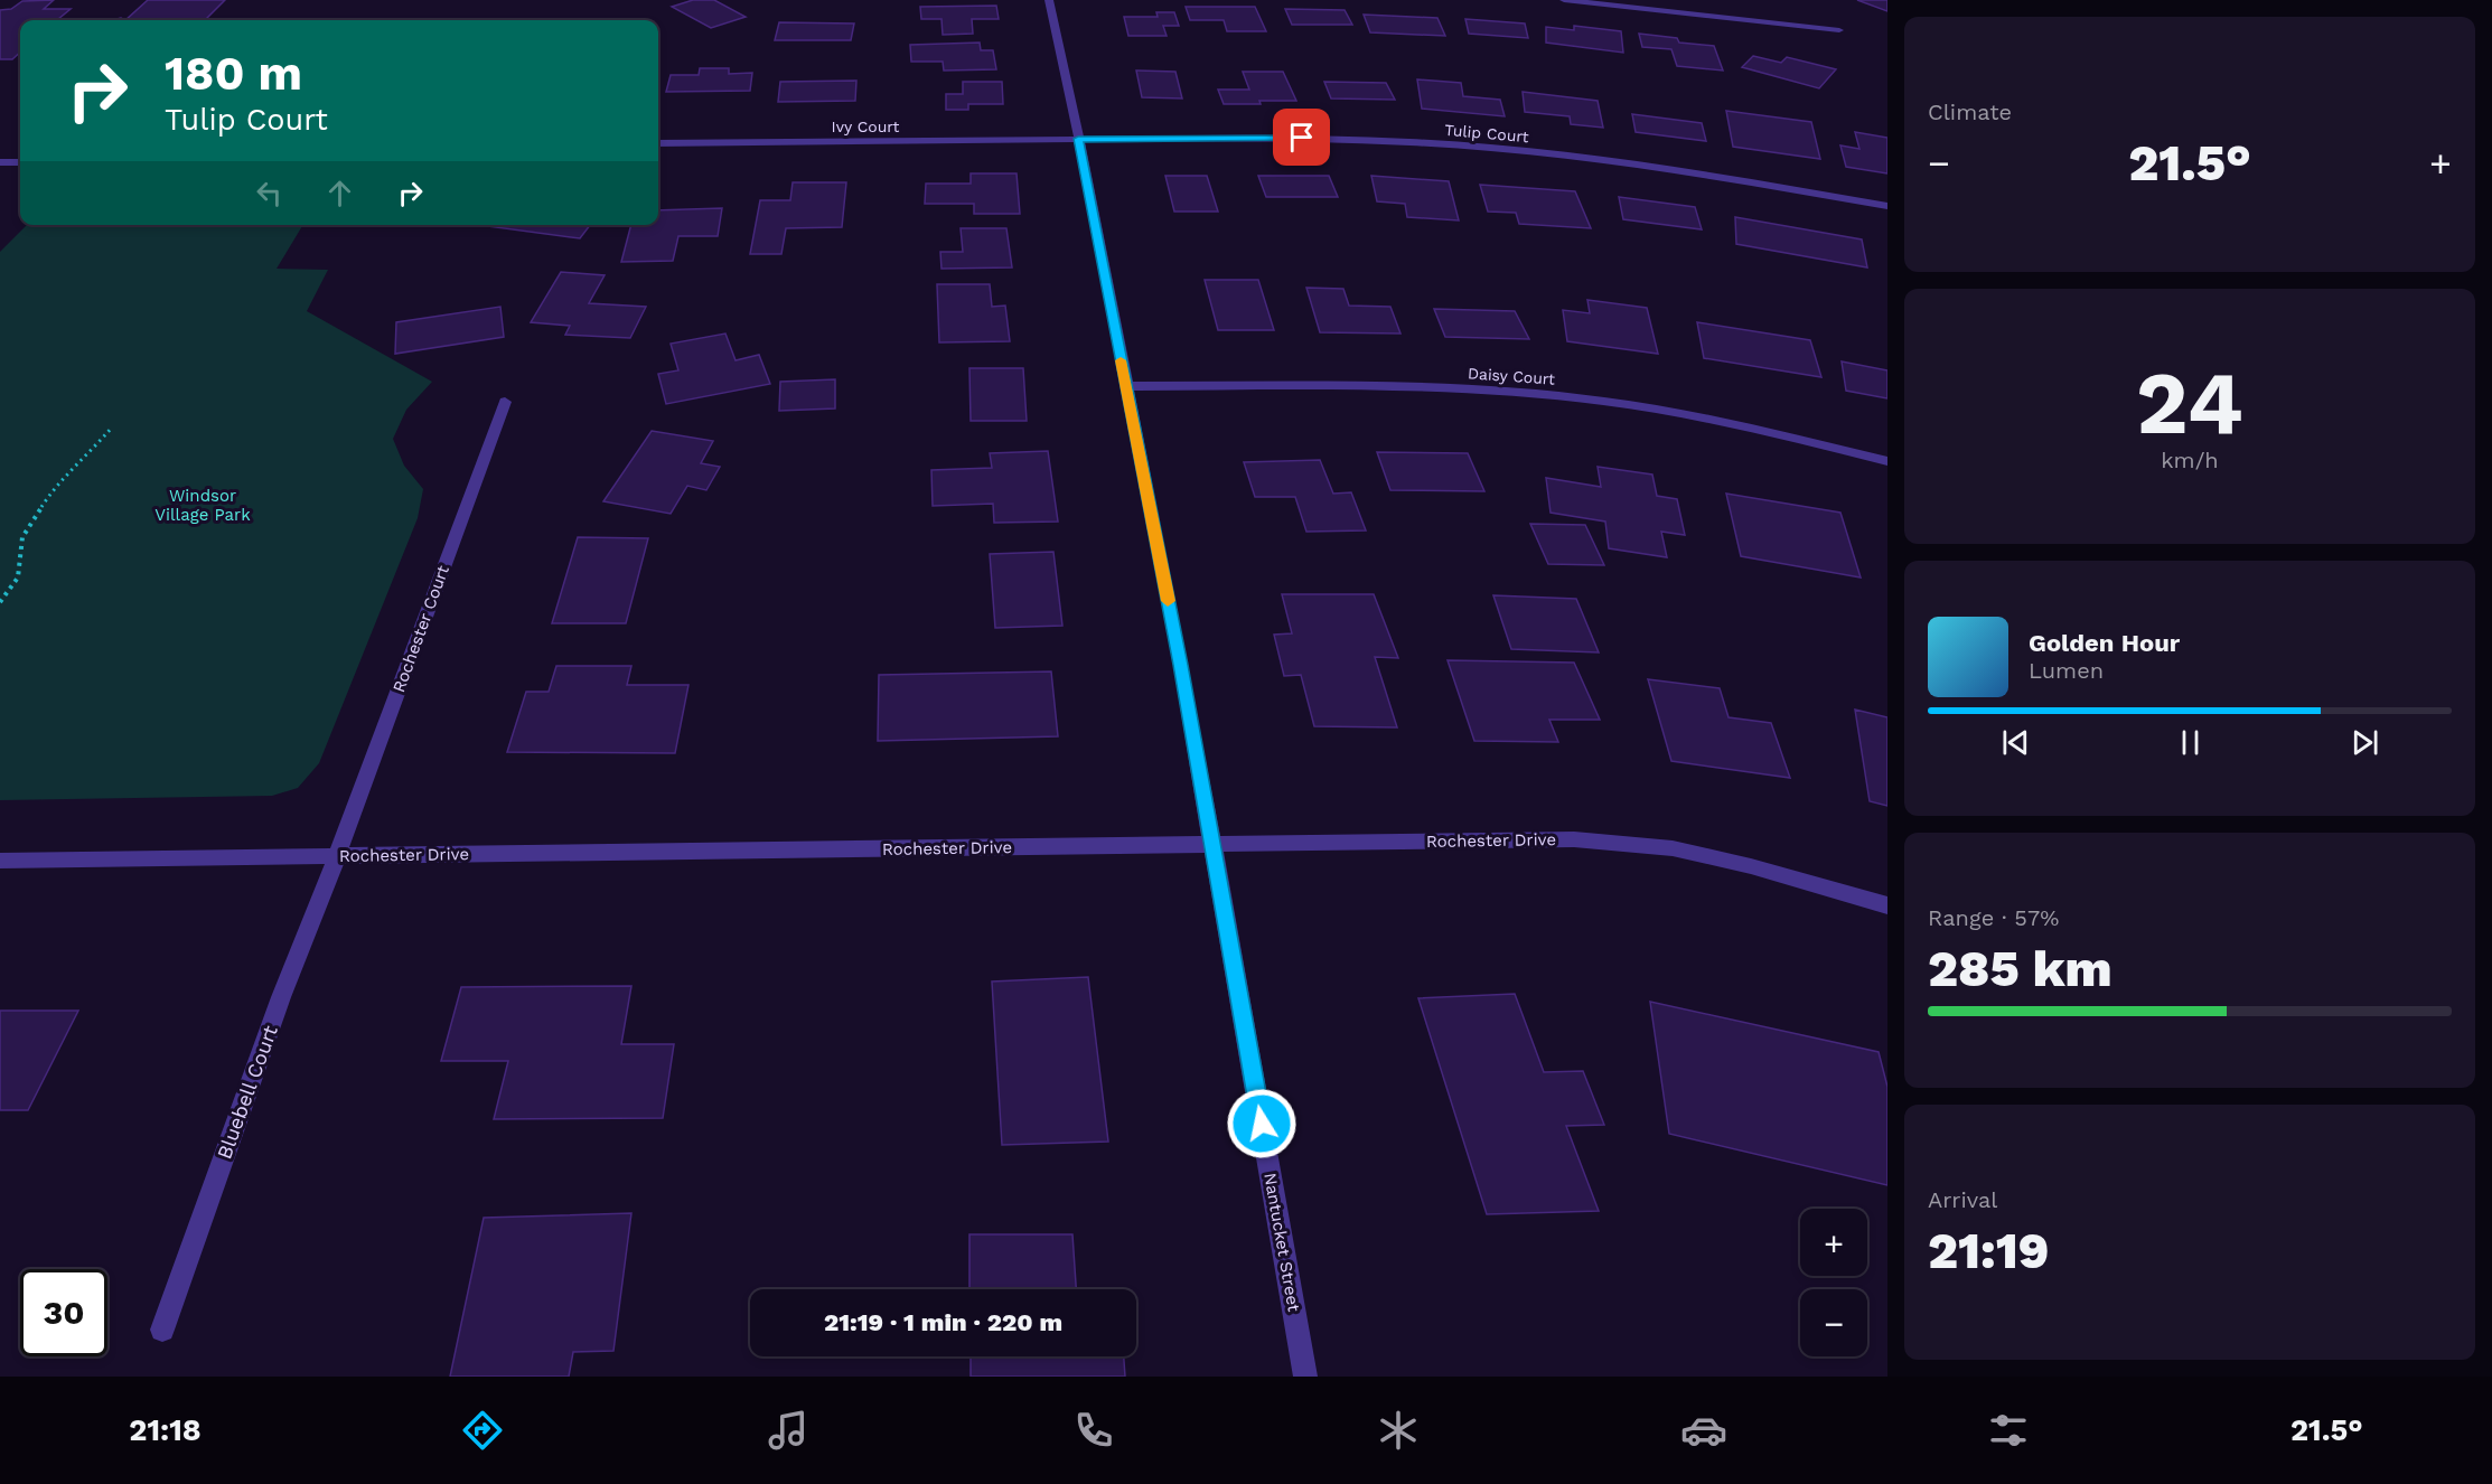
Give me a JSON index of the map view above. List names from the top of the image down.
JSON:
{
  "streets": {
    "street": [
      "Ivy Court",
      "Tulip Court",
      "Daisy Court",
      "Rochester Court",
      "Rochester Drive",
      "Bluebell Court",
      "Nantucket Street"
    ]
  },
  "crossings": [
    ["Ivy Court", "Tulip Court"],
    ["Ivy Court", "Nantucket Street"],
    ["Tulip Court", "Nantucket Street"],
    ["Daisy Court", "Nantucket Street"],
    ["Rochester Court", "Rochester Drive"],
    ["Rochester Court", "Bluebell Court"],
    ["Rochester Drive", "Bluebell Court"],
    ["Rochester Drive", "Nantucket Street"]
  ],
  "parks": ["Windsor Village Park"],
  "page": {
    "tile": [
      "Climate",
      ["24", "km/h"],
      ["Range · 57%", "285 km"],
      ["Arrival", "21:19"]
    ],
    "turn": ["180 m", "Tulip Court"],
    "heat": ["−", "21.5°", "+"],
    "song": ["Golden Hour", "Lumen"],
    "map_buttons": ["+", "−"],
    "limit": "30",
    "trip": "21:19 · 1 min · 220 m",
    "tabs": ["21:18", "21.5°"]
  }
}
